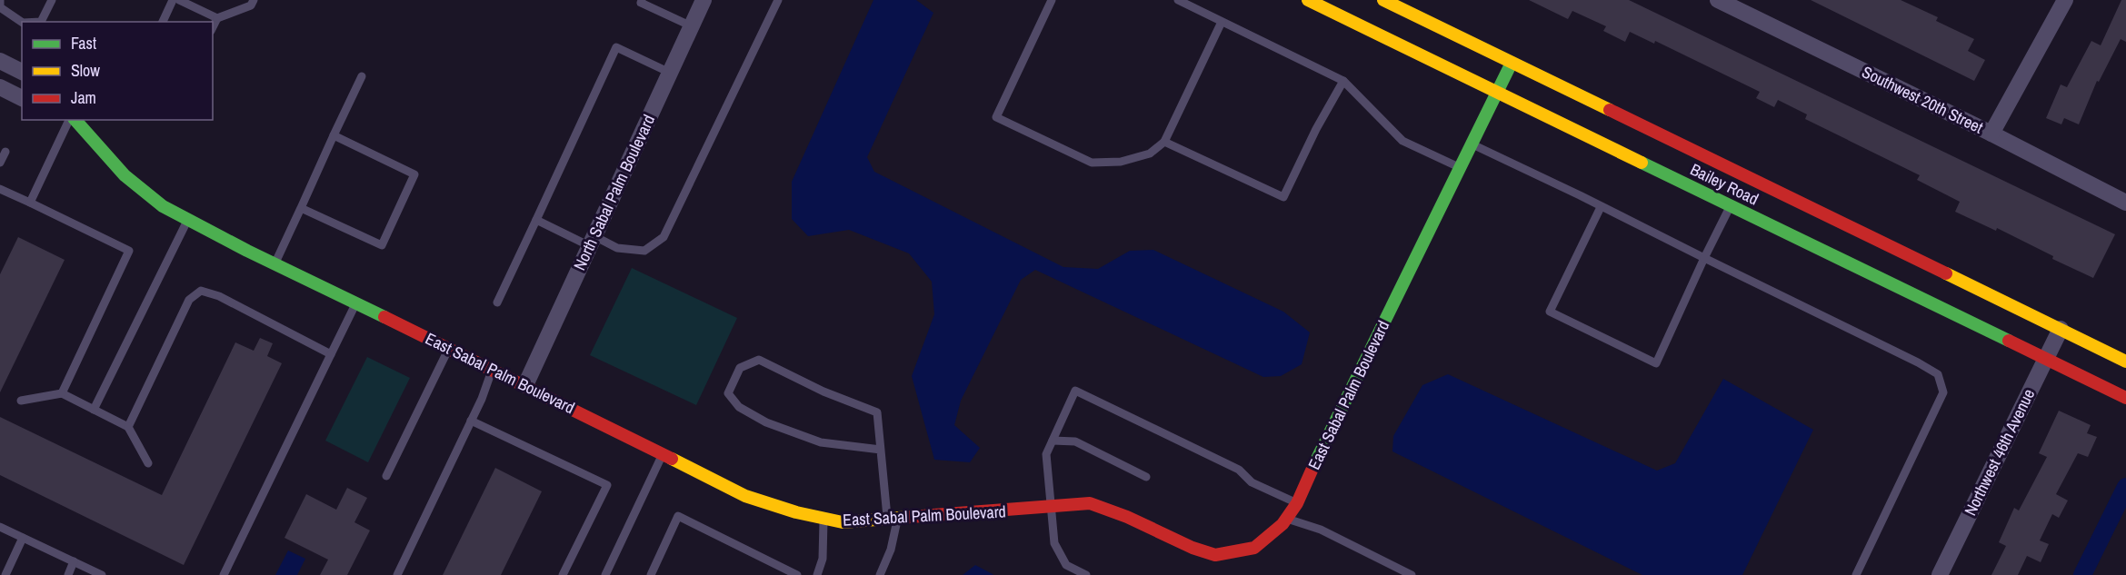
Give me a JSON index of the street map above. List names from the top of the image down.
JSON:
{
  "streets": {
    "street": [
      "Southwest 20th Street",
      "Bailey Road",
      "North Sabal Palm Boulevard",
      "East Sabal Palm Boulevard",
      "Northwest 46th Avenue"
    ]
  },
  "crossings": [
    ["Bailey Road", "East Sabal Palm Boulevard"],
    ["Bailey Road", "Northwest 46th Avenue"],
    ["North Sabal Palm Boulevard", "East Sabal Palm Boulevard"]
  ],
  "legend": ["Fast", "Slow", "Jam"]
}
